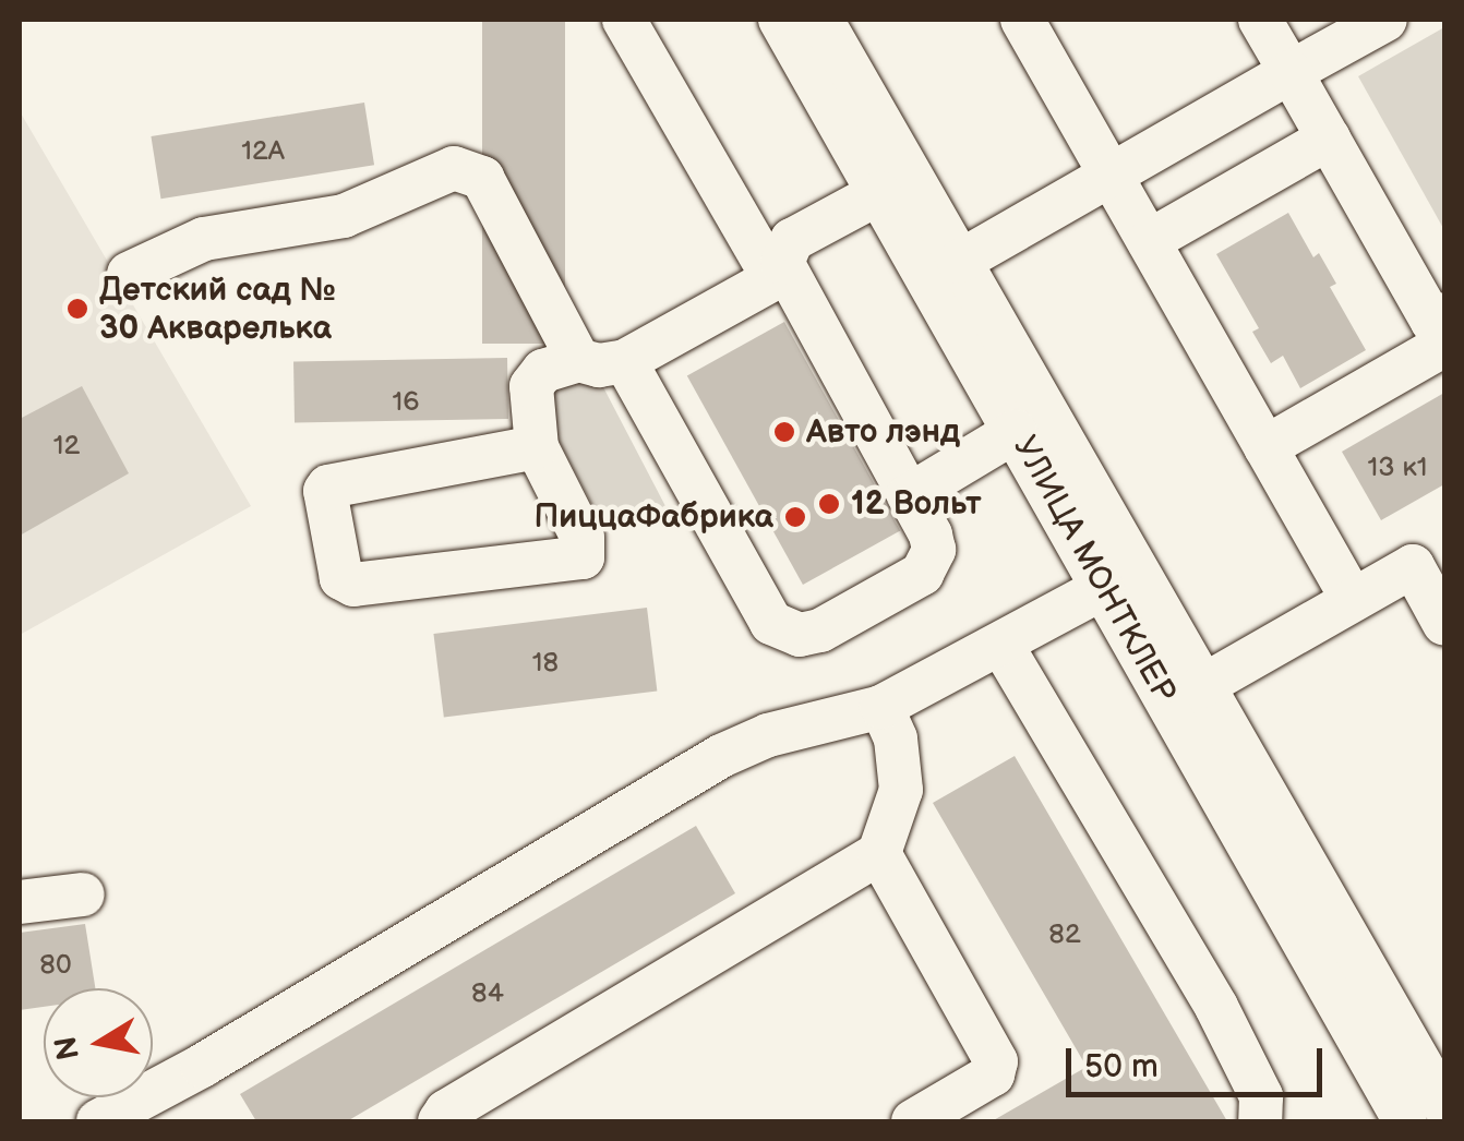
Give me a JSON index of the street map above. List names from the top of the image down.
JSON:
{
  "streets": {
    "street": ["УЛИЦА МОНТКЛЕР"]
  },
  "places": [
    "Детский сад № 30 Акварелька",
    "Авто лэнд",
    "12 Вольт",
    "ПиццаФабрика"
  ],
  "house_numbers": [
    "12А",
    "16",
    "12",
    "13 к1",
    "18",
    "82",
    "80",
    "84"
  ],
  "scale_bar": "50 m",
  "north": "left"
}
